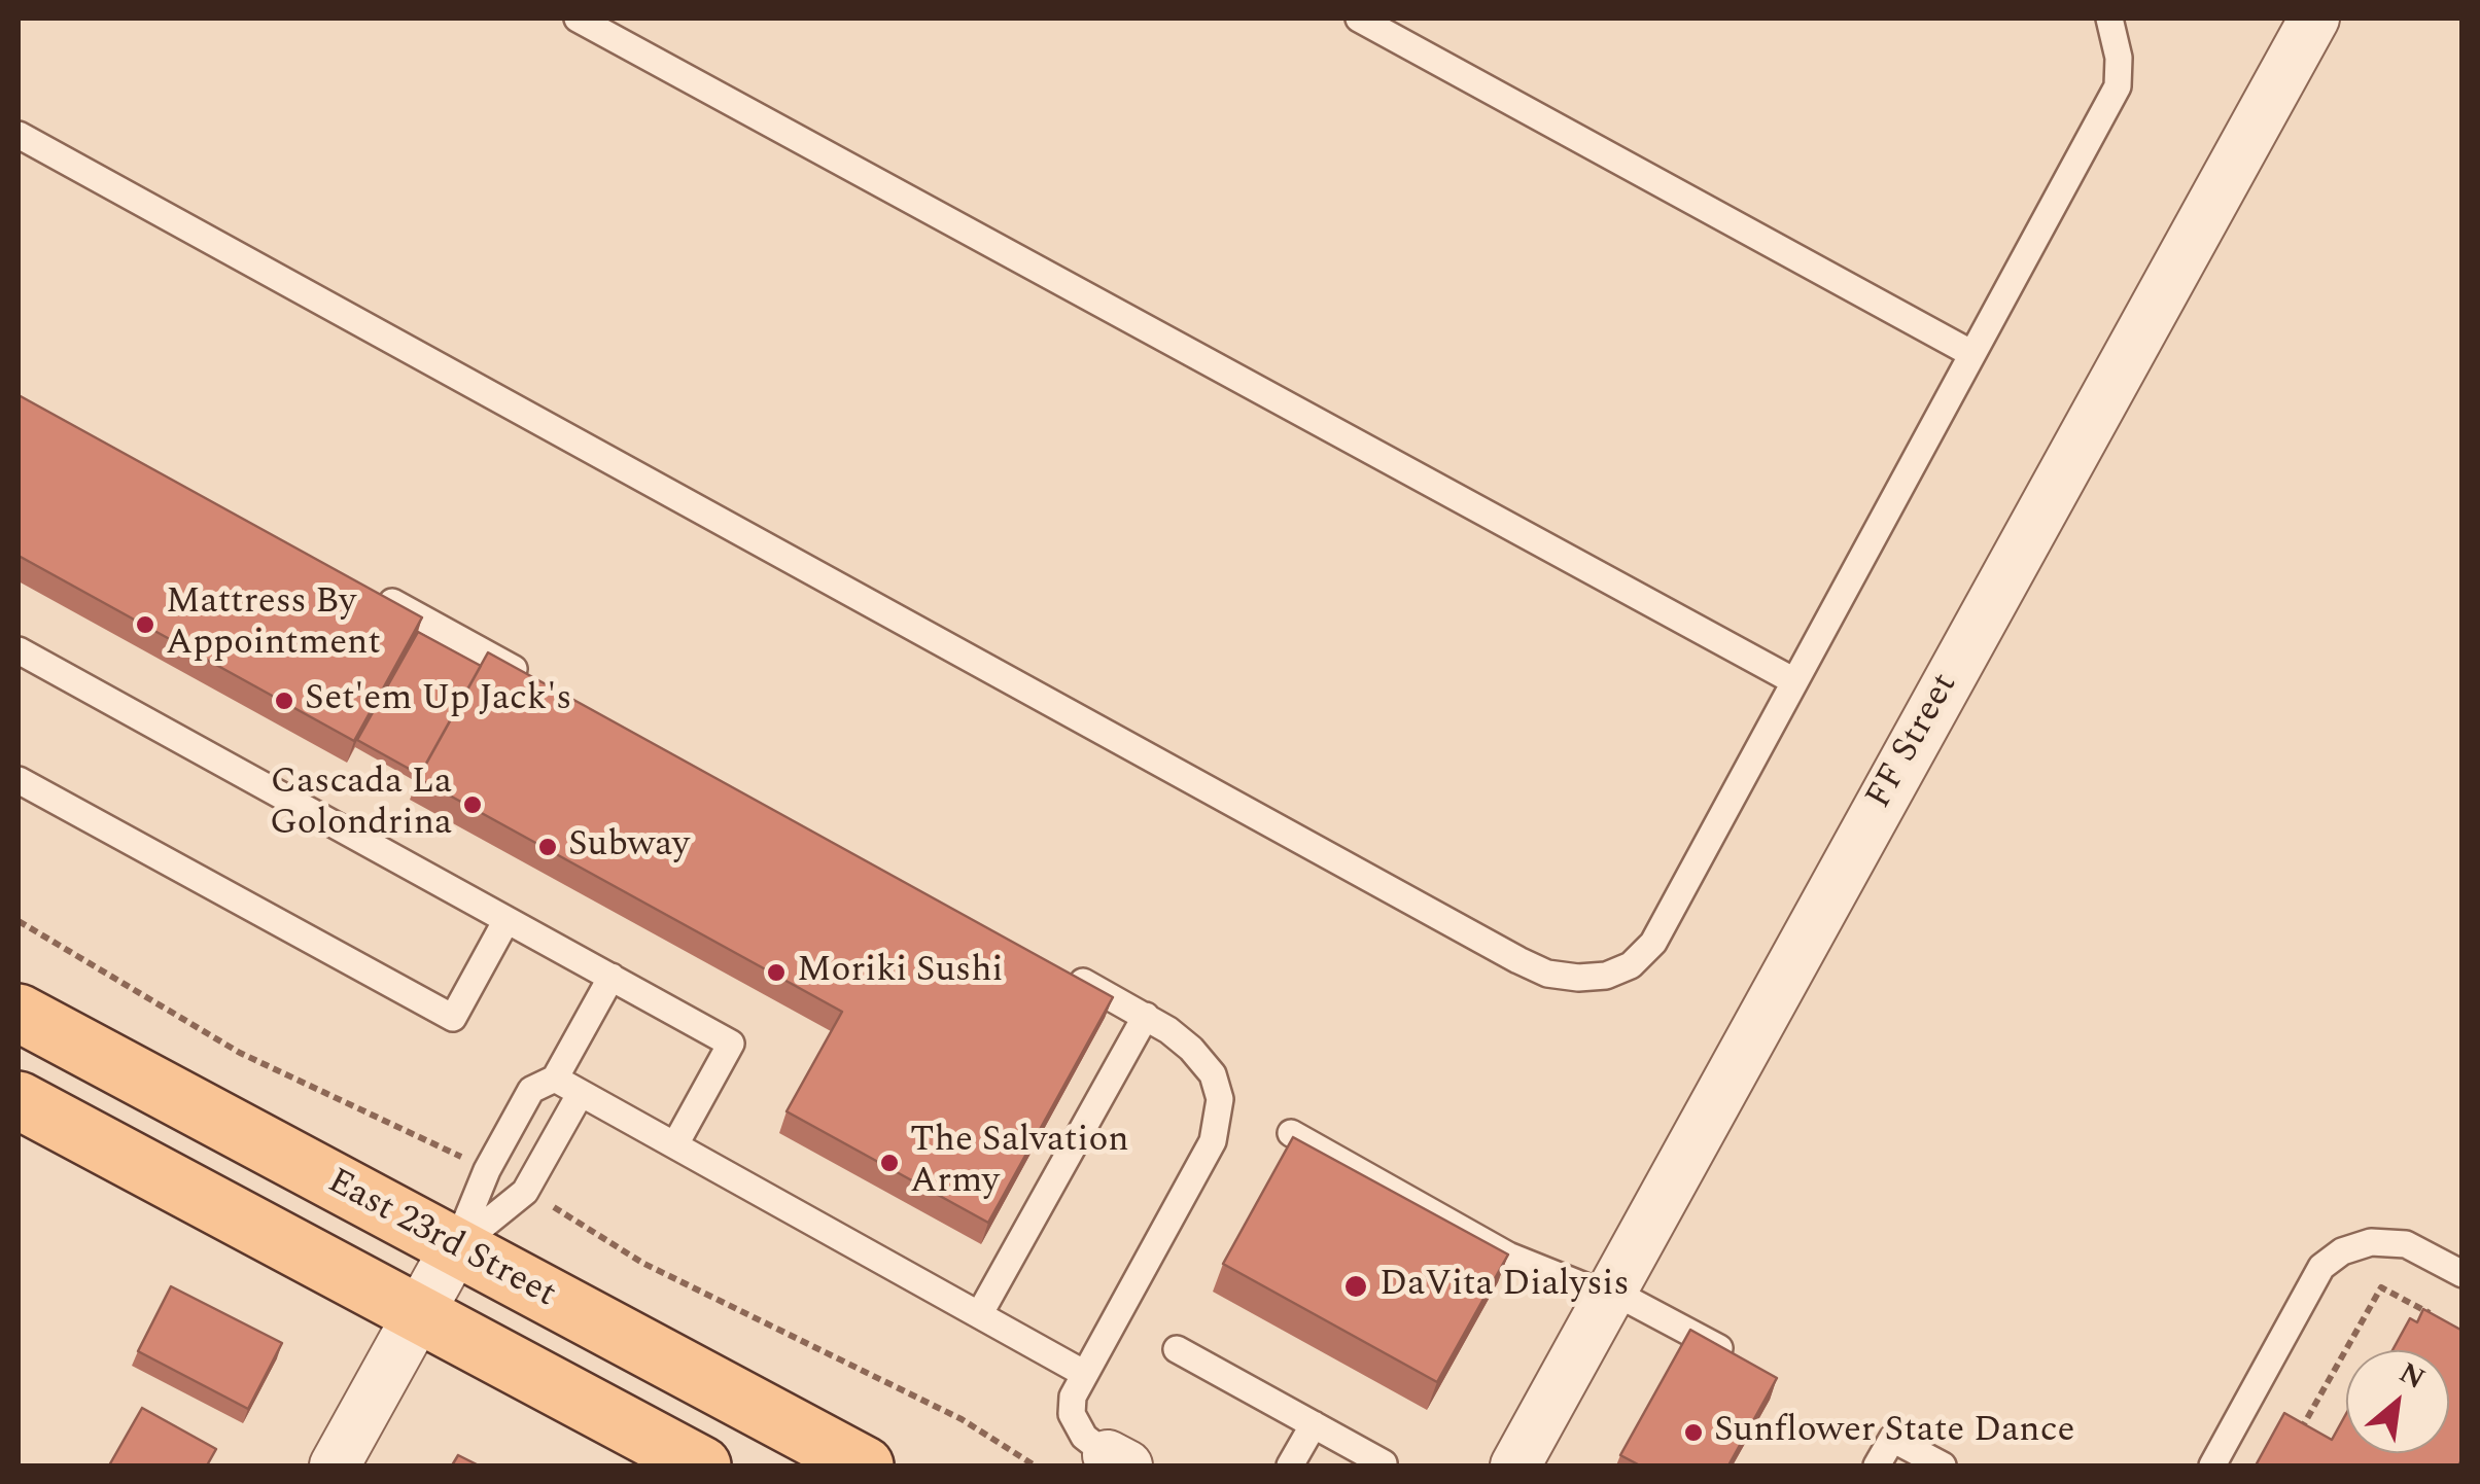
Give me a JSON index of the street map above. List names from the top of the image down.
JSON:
{
  "streets": {
    "main road": ["East 23rd Street"],
    "street": ["FF Street"]
  },
  "places": [
    "Mattress By Appointment",
    "Set'em Up Jack's",
    "Cascada La Golondrina",
    "Subway",
    "Moriki Sushi",
    "The Salvation Army",
    "DaVita Dialysis",
    "Sunflower State Dance"
  ],
  "north": "top right"
}
